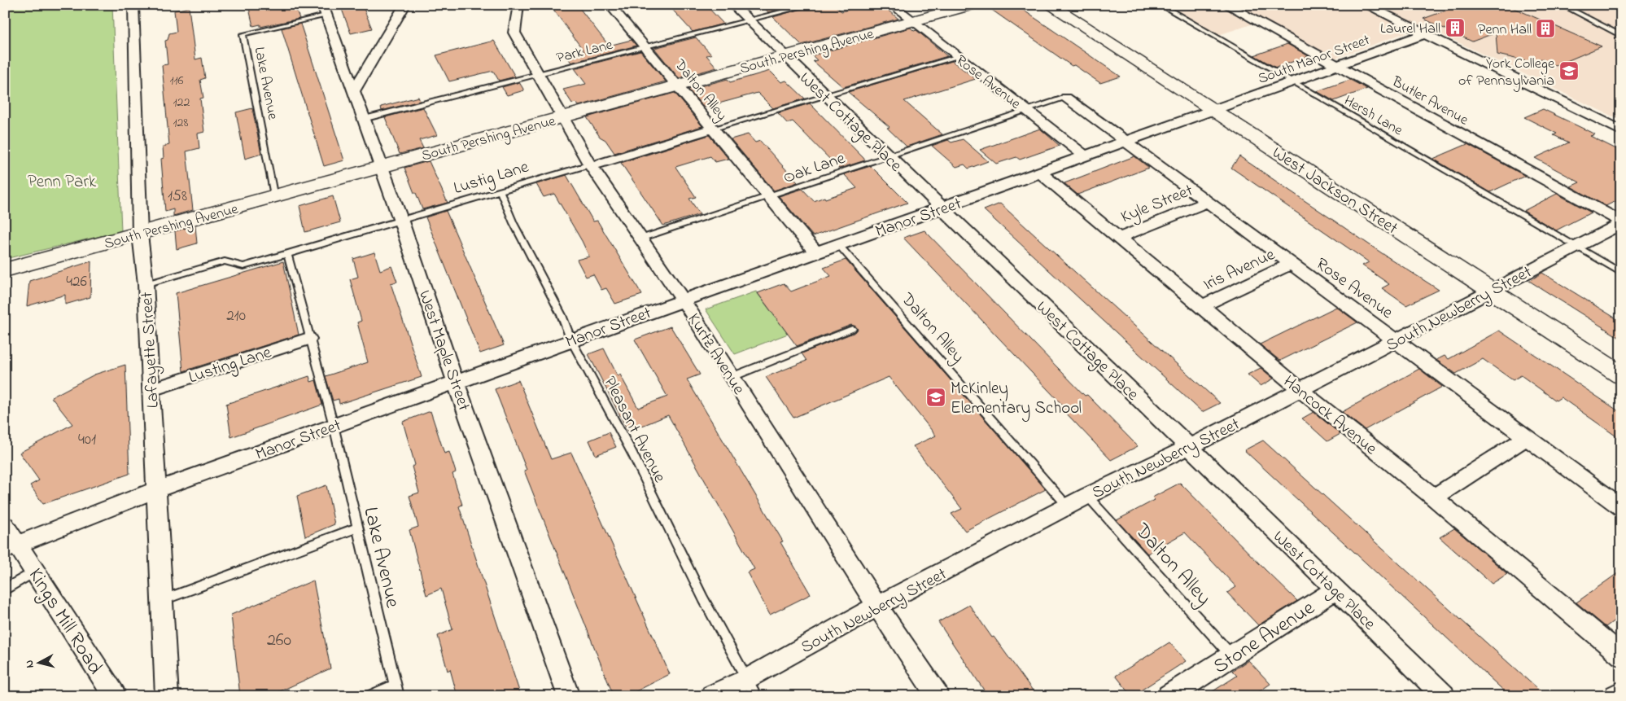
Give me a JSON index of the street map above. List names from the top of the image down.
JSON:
{
  "streets": {
    "street": [
      "South Pershing Avenue",
      "South Manor Street",
      "Rose Avenue",
      "Dalton Alley",
      "Butler Avenue",
      "West Cottage Place",
      "Lustig Lane",
      "West Jackson Street",
      "Kyle Street",
      "Manor Street",
      "Iris Avenue",
      "South Newberry Street",
      "Lafayette Street",
      "West Maple Street",
      "Kurtz Avenue",
      "Lusting Lane",
      "Hancock Avenue",
      "Kings Mill Road",
      "Stone Avenue"
    ],
    "lane": [
      "Park Lane",
      "Lake Avenue",
      "Hersh Lane",
      "Oak Lane",
      "Pleasant Avenue"
    ]
  },
  "crossings": [
    ["Park Lane", "Dalton Alley"],
    ["Park Lane", "West Cottage Place"],
    ["Park Lane", "West Maple Street"],
    ["Park Lane", "Kurtz Avenue"],
    ["South Pershing Avenue", "Rose Avenue"],
    ["South Pershing Avenue", "Lake Avenue"],
    ["South Pershing Avenue", "Dalton Alley"],
    ["South Pershing Avenue", "West Cottage Place"],
    ["South Pershing Avenue", "Lafayette Street"],
    ["South Pershing Avenue", "West Maple Street"],
    ["South Pershing Avenue", "Kurtz Avenue"],
    ["South Manor Street", "Butler Avenue"],
    ["South Manor Street", "Hersh Lane"],
    ["South Manor Street", "West Jackson Street"],
    ["South Manor Street", "Manor Street"],
    ["Rose Avenue", "Oak Lane"],
    ["Rose Avenue", "Kyle Street"],
    ["Rose Avenue", "Manor Street"],
    ["Rose Avenue", "Iris Avenue"],
    ["Rose Avenue", "South Newberry Street"],
    ["Lake Avenue", "Manor Street"],
    ["Lake Avenue", "West Maple Street"],
    ["Dalton Alley", "Oak Lane"],
    ["Dalton Alley", "Lustig Lane"],
    ["Dalton Alley", "Manor Street"],
    ["Dalton Alley", "South Newberry Street"],
    ["Dalton Alley", "Stone Avenue"],
    ["Butler Avenue", "South Newberry Street"],
    ["Hersh Lane", "South Newberry Street"],
    ["West Cottage Place", "Oak Lane"],
    ["West Cottage Place", "Manor Street"],
    ["West Cottage Place", "South Newberry Street"],
    ["West Cottage Place", "Stone Avenue"],
    ["Oak Lane", "Kurtz Avenue"],
    ["Lustig Lane", "Lafayette Street"],
    ["Lustig Lane", "West Maple Street"],
    ["Lustig Lane", "Kurtz Avenue"],
    ["Lustig Lane", "Pleasant Avenue"],
    ["West Jackson Street", "Manor Street"],
    ["West Jackson Street", "South Newberry Street"],
    ["Kyle Street", "Hancock Avenue"],
    ["Manor Street", "Lafayette Street"],
    ["Manor Street", "West Maple Street"],
    ["Manor Street", "Kurtz Avenue"],
    ["Manor Street", "Hancock Avenue"],
    ["Manor Street", "Pleasant Avenue"],
    ["Manor Street", "Kings Mill Road"],
    ["Iris Avenue", "Hancock Avenue"],
    ["South Newberry Street", "Kurtz Avenue"],
    ["South Newberry Street", "Hancock Avenue"],
    ["South Newberry Street", "Pleasant Avenue"],
    ["Lafayette Street", "Lusting Lane"]
  ],
  "parks": ["Penn Park"],
  "places": {
    "building": ["Laurel Hall", "Penn Hall"],
    "school or university": ["York College of Pennsylvania", "McKinley Elementary School"]
  },
  "house_numbers": [
    "116",
    "122",
    "128",
    "158",
    "426",
    "210",
    "401",
    "260"
  ],
  "north": "left"
}
